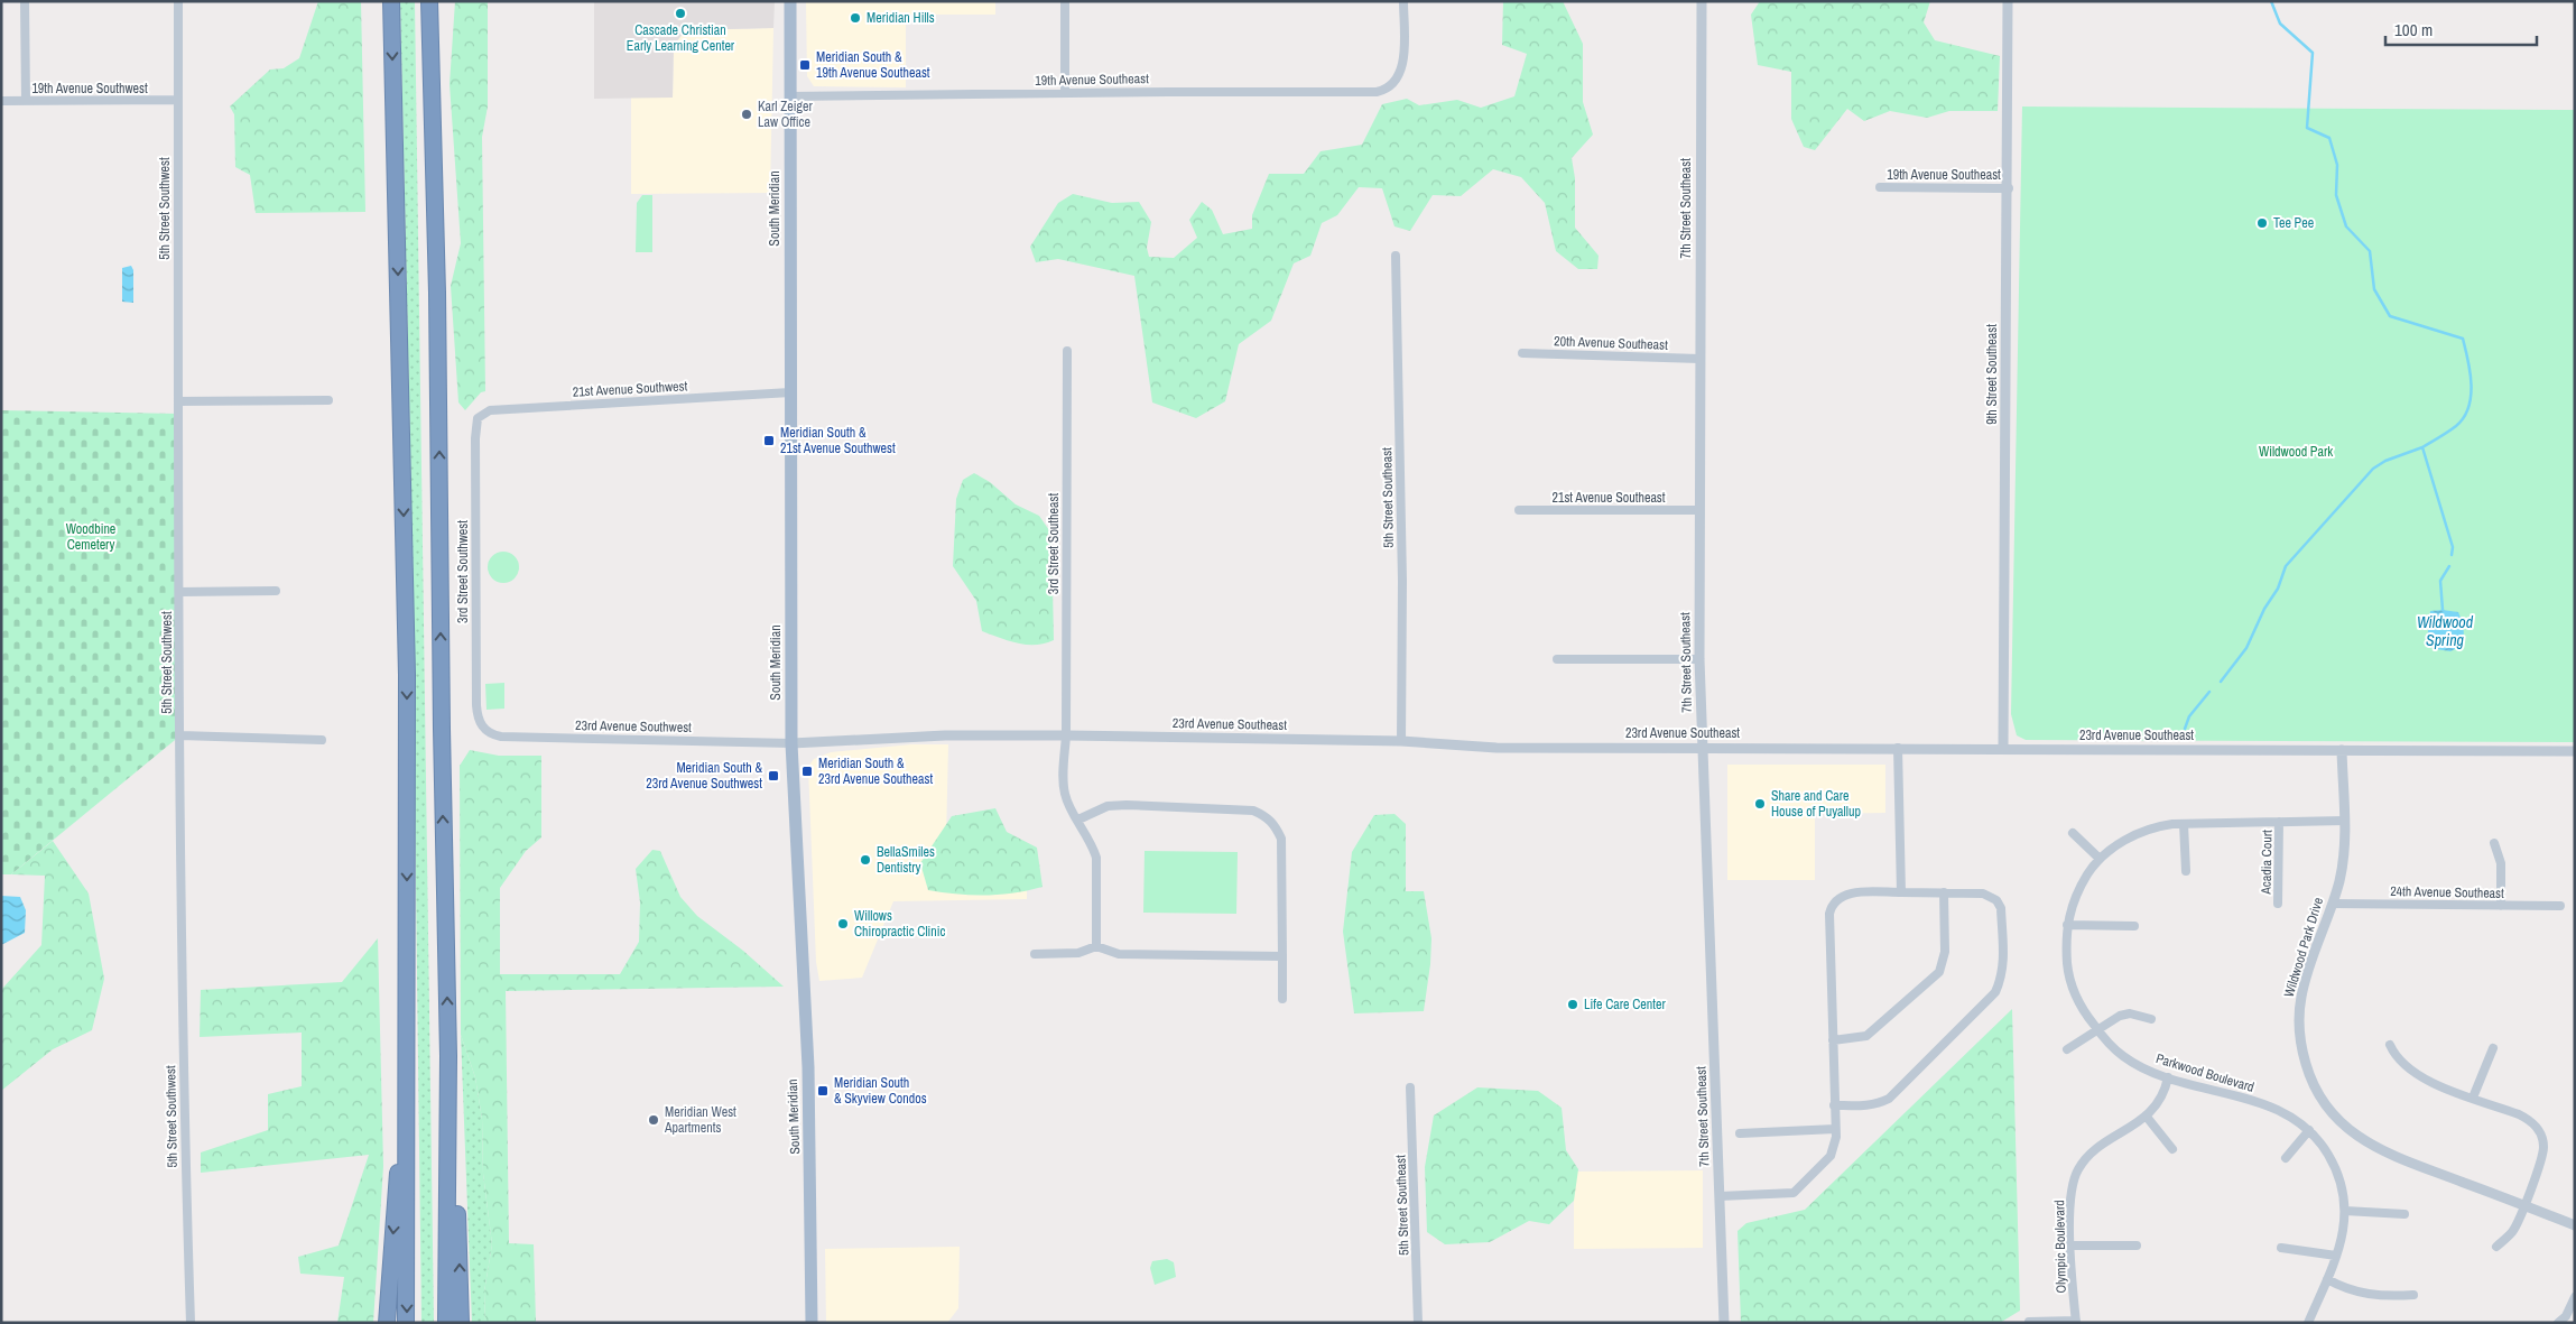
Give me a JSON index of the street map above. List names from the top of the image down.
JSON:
{
  "streets": {
    "main road": ["South Meridian"],
    "street": [
      "19th Avenue Southeast",
      "19th Avenue Southwest",
      "5th Street Southwest",
      "7th Street Southeast",
      "20th Avenue Southeast",
      "9th Street Southeast",
      "21st Avenue Southwest",
      "5th Street Southeast",
      "21st Avenue Southeast",
      "3rd Street Southeast",
      "3rd Street Southwest",
      "23rd Avenue Southeast",
      "23rd Avenue Southwest",
      "Acadia Court",
      "24th Avenue Southeast",
      "Wildwood Park Drive",
      "Parkwood Boulevard",
      "Olympic Boulevard"
    ]
  },
  "crossings": [
    ["19th Avenue Southeast", "South Meridian"],
    ["19th Avenue Southeast", "9th Street Southeast"],
    ["19th Avenue Southwest", "5th Street Southwest"],
    ["South Meridian", "21st Avenue Southwest"],
    ["South Meridian", "23rd Avenue Southeast"],
    ["South Meridian", "23rd Avenue Southwest"],
    ["7th Street Southeast", "20th Avenue Southeast"],
    ["7th Street Southeast", "21st Avenue Southeast"],
    ["7th Street Southeast", "23rd Avenue Southeast"],
    ["9th Street Southeast", "23rd Avenue Southeast"],
    ["21st Avenue Southwest", "3rd Street Southwest"],
    ["5th Street Southeast", "23rd Avenue Southeast"],
    ["3rd Street Southeast", "23rd Avenue Southeast"],
    ["3rd Street Southwest", "23rd Avenue Southwest"],
    ["23rd Avenue Southeast", "23rd Avenue Southwest"],
    ["23rd Avenue Southeast", "Wildwood Park Drive"],
    ["Acadia Court", "Parkwood Boulevard"],
    ["24th Avenue Southeast", "Wildwood Park Drive"],
    ["Wildwood Park Drive", "Parkwood Boulevard"],
    ["Parkwood Boulevard", "Olympic Boulevard"]
  ],
  "water": ["Wildwood Spring"],
  "parks": ["Wildwood Park", "Woodbine Cemetery"],
  "places": {
    "other": [
      "Cascade Christian Early Learning Center",
      "Meridian Hills",
      "Karl Zeiger Law Office",
      "Tee Pee",
      "Share and Care House of Puyallup",
      "BellaSmiles Dentistry",
      "Willows Chiropractic Clinic",
      "Life Care Center",
      "Meridian West Apartments"
    ],
    "transit": [
      "Meridian South & 19th Avenue Southeast",
      "Meridian South & 21st Avenue Southwest",
      "Meridian South & 23rd Avenue Southeast",
      "Meridian South & 23rd Avenue Southwest",
      "Meridian South & Skyview Condos"
    ]
  },
  "scale_bar": "100 m"
}
